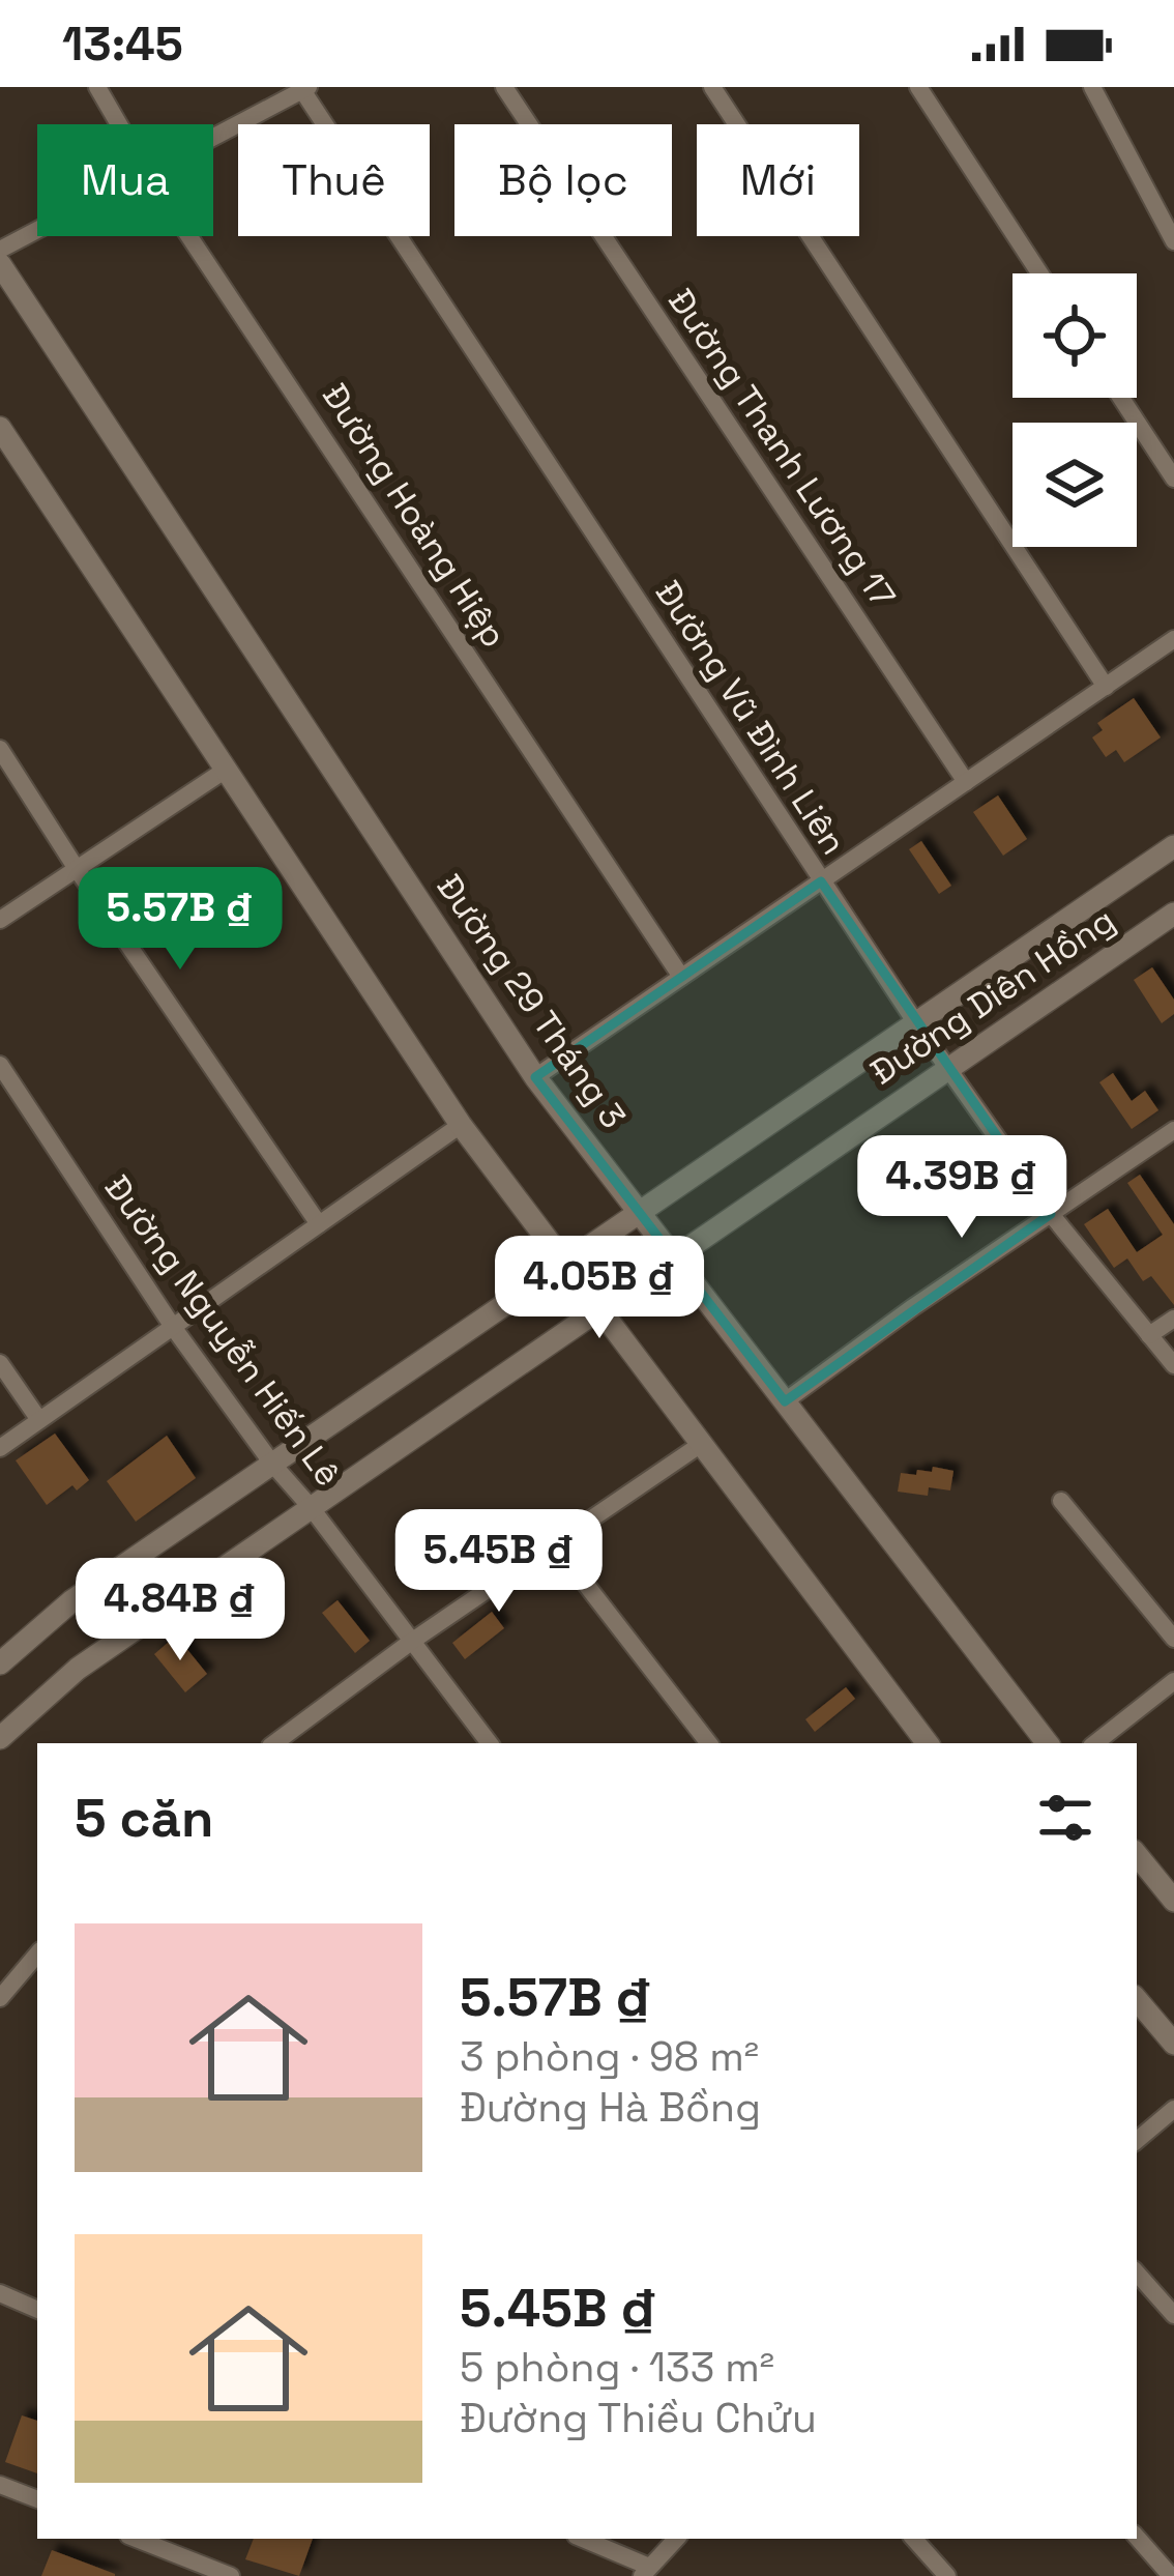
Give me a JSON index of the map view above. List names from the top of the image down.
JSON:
{
  "streets": {
    "street": [
      "Đường Thanh Lương 17",
      "Đường Hoàng Hiệp",
      "Đường Vũ Đình Liên",
      "Đường Diên Hồng",
      "Đường 29 Tháng 3",
      "Đường Nguyễn Hiến Lê"
    ]
  },
  "crossings": [
    ["Đường Vũ Đình Liên", "Đường Diên Hồng"],
    ["Đường Diên Hồng", "Đường 29 Tháng 3"],
    ["Đường Diên Hồng", "Đường Nguyễn Hiến Lê"]
  ],
  "page": {
    "status": "13:45",
    "chip": [
      "Mua",
      "Thuê",
      "Bộ lọc",
      "Mới"
    ],
    "price": [
      "5.57B ₫",
      "4.39B ₫",
      "4.05B ₫",
      "5.45B ₫",
      "4.84B ₫"
    ],
    "heading": "5 căn",
    "list": [
      {
        "name": "5.57B ₫",
        "note": "3 phòng · 98 m² · Đường Hà Bồng"
      },
      {
        "name": "5.45B ₫",
        "note": "5 phòng · 133 m² · Đường Thiều Chửu"
      }
    ]
  }
}
